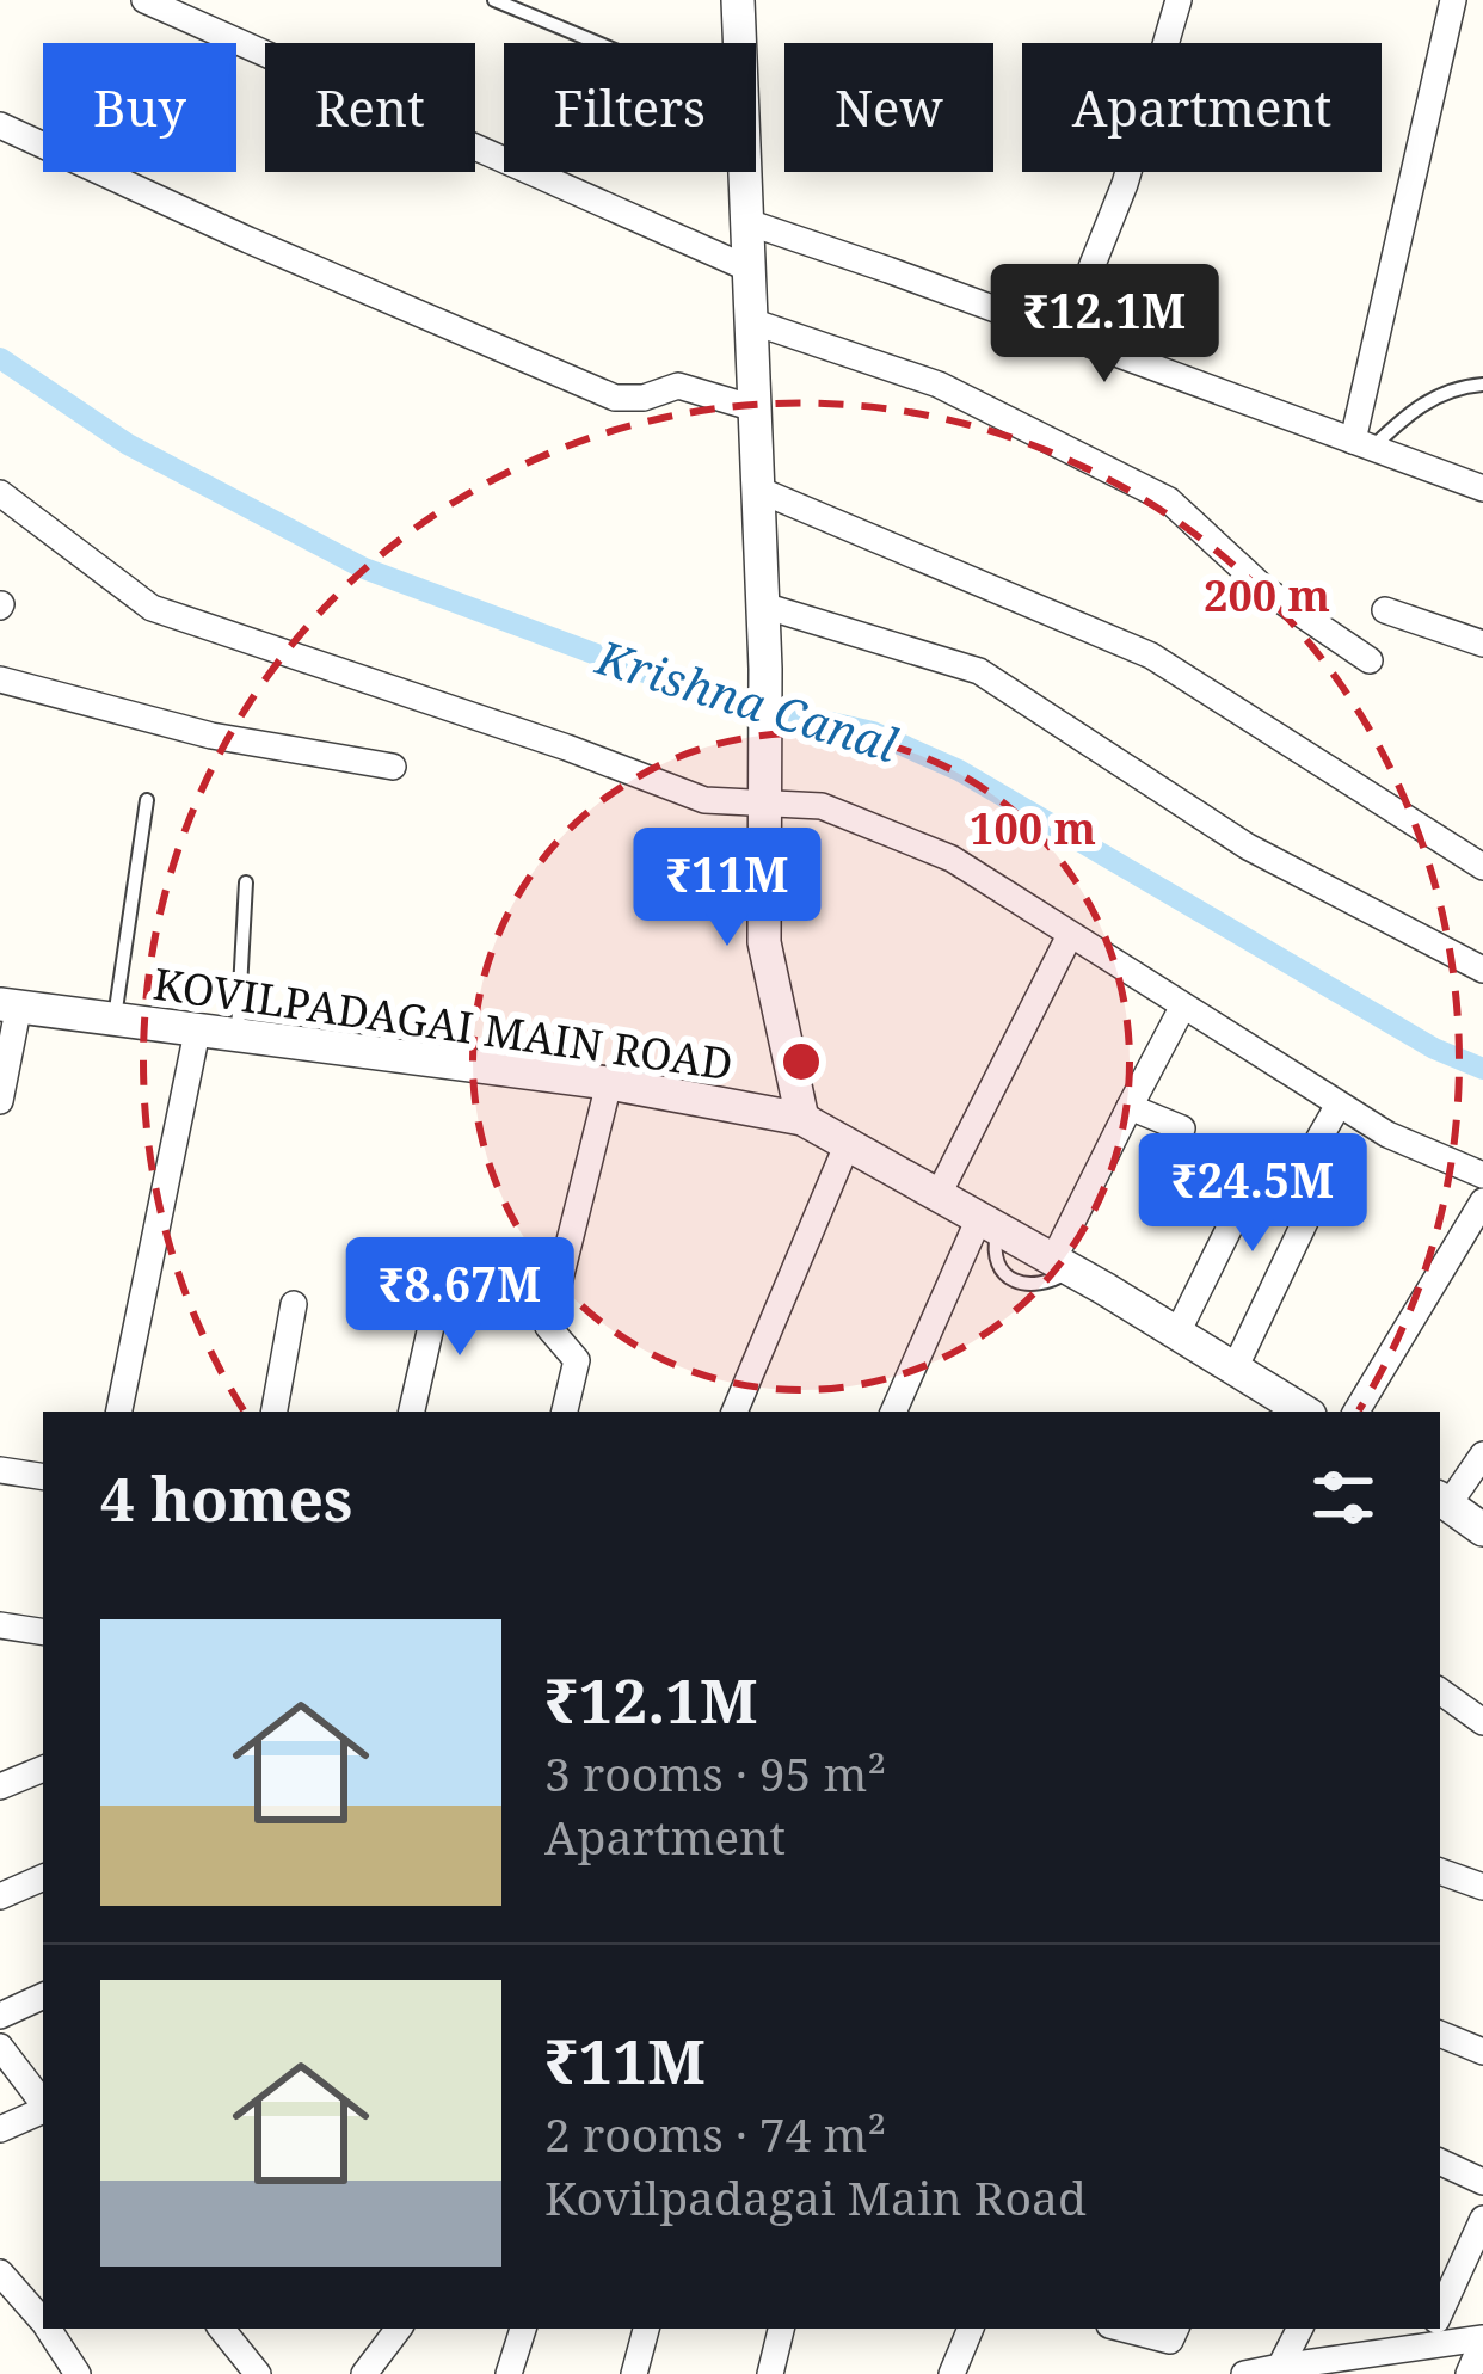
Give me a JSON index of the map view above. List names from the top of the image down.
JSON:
{
  "streets": {
    "street": ["KOVILPADAGAI MAIN ROAD"]
  },
  "water": ["Krishna Canal"],
  "page": {
    "chip": [
      "Buy",
      "Rent",
      "Filters",
      "New",
      "Apartment"
    ],
    "price": [
      "₹12.1M",
      "₹11M",
      "₹24.5M",
      "₹8.67M"
    ],
    "heading": "4 homes",
    "list": [
      {
        "name": "₹12.1M",
        "note": "3 rooms · 95 m² · Apartment"
      },
      {
        "name": "₹11M",
        "note": "2 rooms · 74 m² · Kovilpadagai Main Road"
      }
    ]
  },
  "rings": ["200 m", "100 m"]
}
